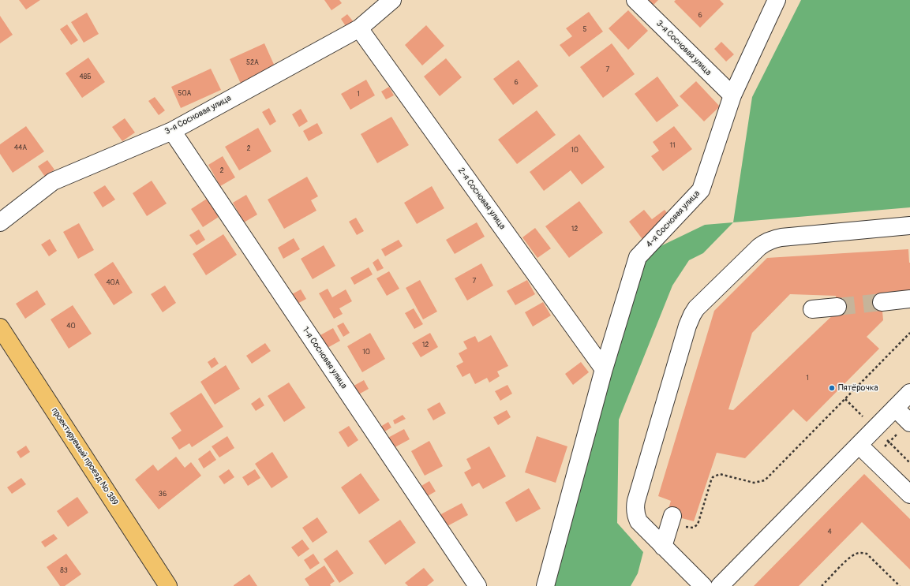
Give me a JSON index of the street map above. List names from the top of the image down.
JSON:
{
  "streets": {
    "main road": ["проектируемый проезд № 389"],
    "street": [
      "3-я Сосновая улица",
      "2-я Сосновая улица",
      "4-я Сосновая улица",
      "1-я Сосновая улица"
    ]
  },
  "crossings": [
    ["3-я Сосновая улица", "2-я Сосновая улица"],
    ["3-я Сосновая улица", "4-я Сосновая улица"],
    ["3-я Сосновая улица", "1-я Сосновая улица"],
    ["2-я Сосновая улица", "4-я Сосновая улица"]
  ],
  "places": ["Пятёрочка"],
  "house_numbers": [
    "6",
    "5",
    "52А",
    "7",
    "48Б",
    "6",
    "50А",
    "1",
    "11",
    "44А",
    "2",
    "10",
    "2",
    "12",
    "7",
    "40А",
    "40",
    "12",
    "10",
    "1",
    "36",
    "4",
    "83"
  ]
}
